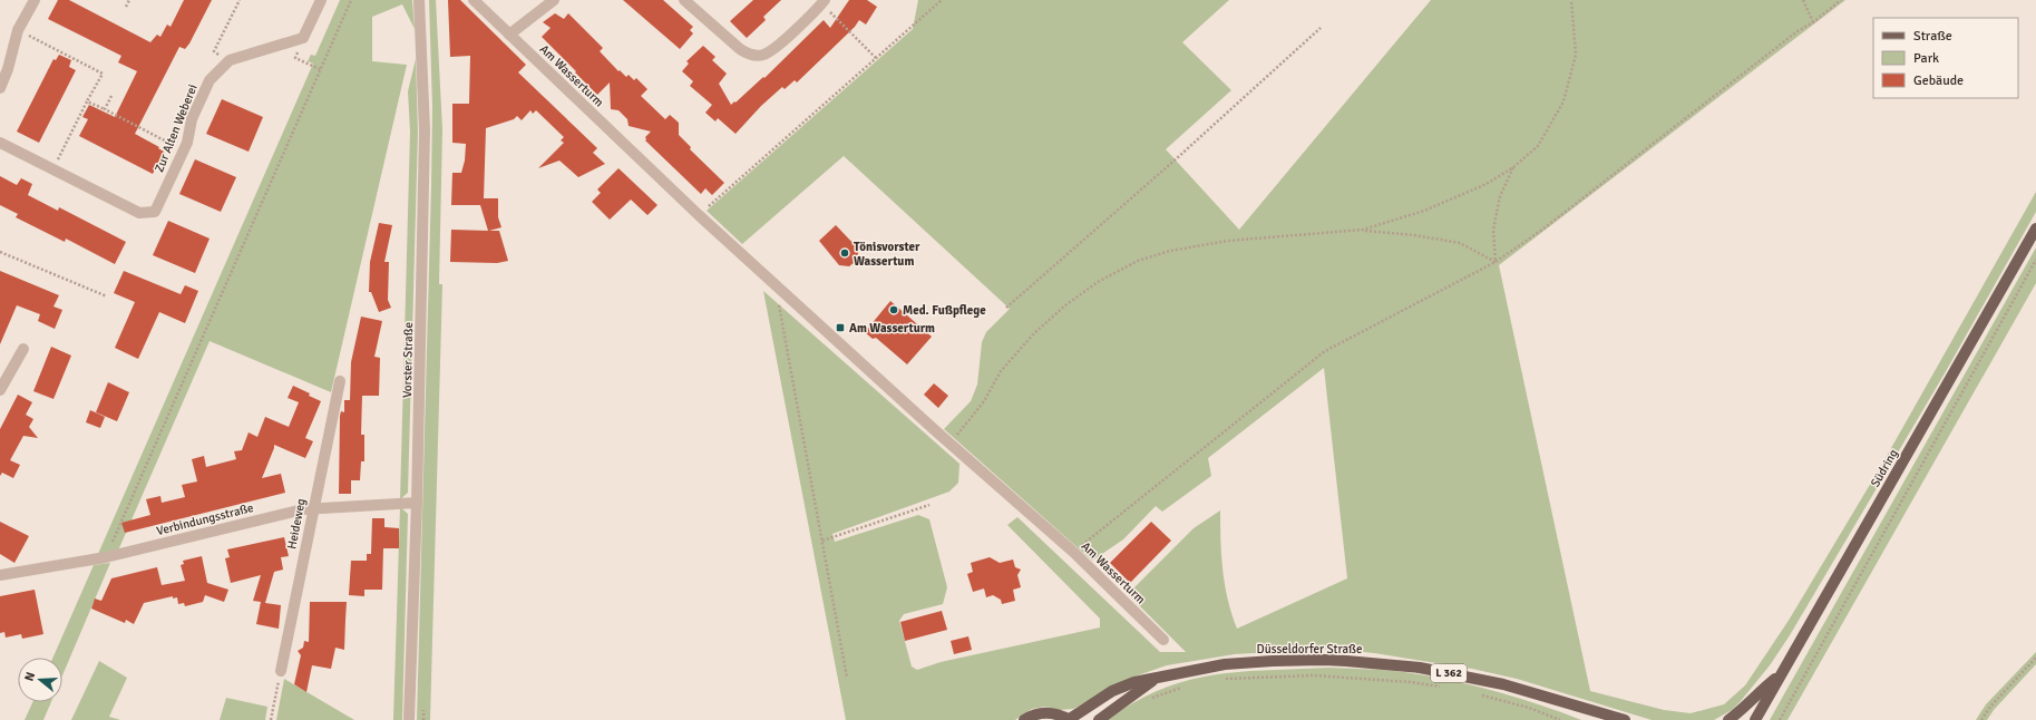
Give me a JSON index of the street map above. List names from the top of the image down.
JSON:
{
  "streets": {
    "main road": ["Südring", "Düsseldorfer Straße", "L 362"],
    "street": [
      "Am Wasserturm",
      "Zur Alten Weberei",
      "Vorster Straße",
      "Verbindungsstraße",
      "Heideweg"
    ]
  },
  "crossings": [
    ["Vorster Straße", "Verbindungsstraße"],
    ["Verbindungsstraße", "Heideweg"]
  ],
  "places": {
    "other": ["Tönisvorster Wassertum", "Med. Fußpflege"],
    "transit": ["Am Wasserturm"]
  },
  "legend": ["Straße", "Park", "Gebäude"],
  "north": "left"
}
